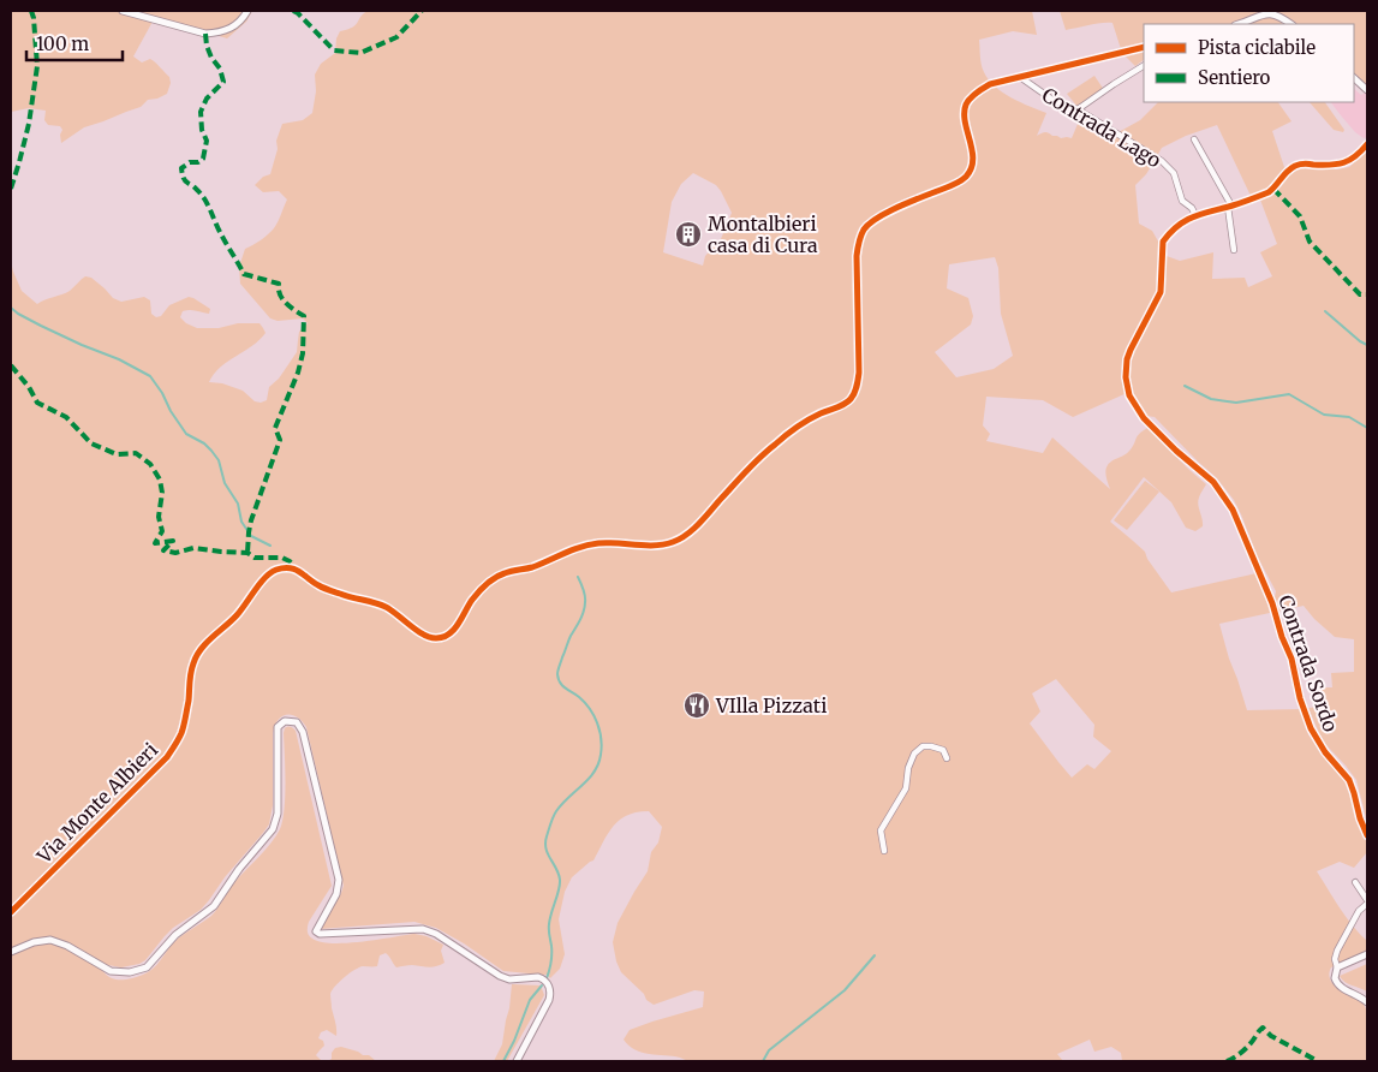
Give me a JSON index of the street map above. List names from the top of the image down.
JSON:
{
  "streets": {
    "street": ["Contrada Lago", "Contrada Sordo", "Via Monte Albieri"]
  },
  "crossings": [
    ["Contrada Lago", "Contrada Sordo"],
    ["Contrada Lago", "Via Monte Albieri"]
  ],
  "places": {
    "building": ["Montalbieri casa di Cura"],
    "restaurant": ["VIlla Pizzati"]
  },
  "legend": ["Pista ciclabile", "Sentiero"],
  "scale_bar": "100 m"
}
